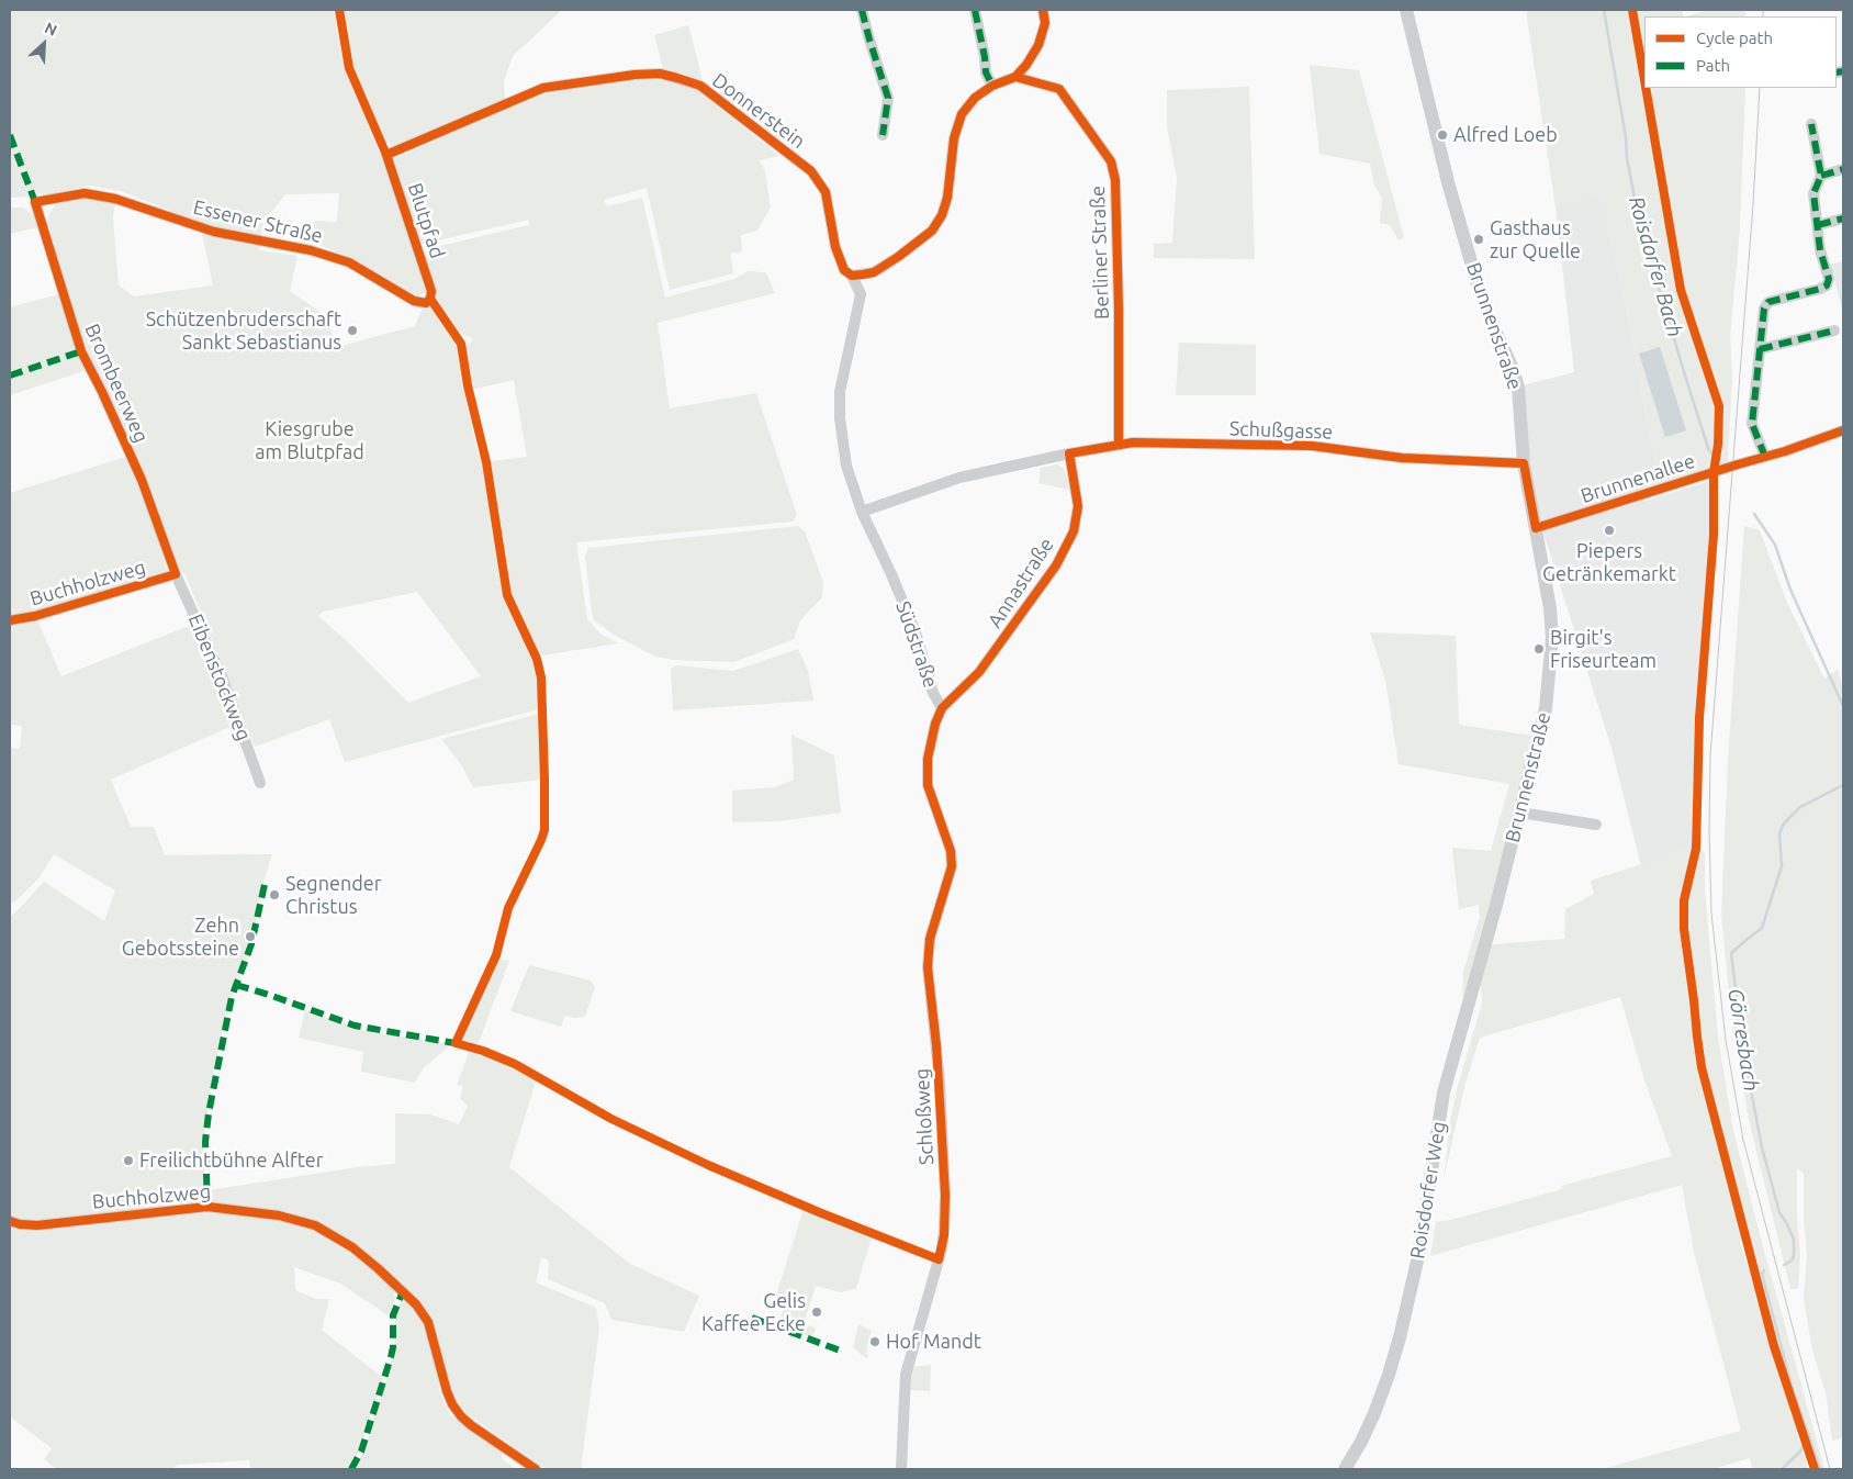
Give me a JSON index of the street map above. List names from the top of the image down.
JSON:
{
  "streets": {
    "street": [
      "Donnerstein",
      "Blutpfad",
      "Essener Straße",
      "Berliner Straße",
      "Brunnenstraße",
      "Brombeerweg",
      "Schußgasse",
      "Brunnenallee",
      "Buchholzweg",
      "Annastraße",
      "Südstraße",
      "Eibenstockweg",
      "Schloßweg",
      "Roisdorfer Weg"
    ]
  },
  "crossings": [
    ["Donnerstein", "Blutpfad"],
    ["Blutpfad", "Essener Straße"],
    ["Essener Straße", "Brombeerweg"],
    ["Berliner Straße", "Schußgasse"],
    ["Brunnenstraße", "Schußgasse"],
    ["Brunnenstraße", "Brunnenallee"],
    ["Brunnenstraße", "Roisdorfer Weg"],
    ["Brombeerweg", "Buchholzweg"],
    ["Brombeerweg", "Eibenstockweg"],
    ["Schußgasse", "Annastraße"],
    ["Schußgasse", "Südstraße"],
    ["Buchholzweg", "Eibenstockweg"],
    ["Annastraße", "Südstraße"],
    ["Südstraße", "Schloßweg"]
  ],
  "water": ["Roisdorfer Bach", "Görresbach"],
  "parks": ["Kiesgrube am Blutpfad"],
  "places": [
    "Alfred Loeb",
    "Gasthaus zur Quelle",
    "Schützenbruderschaft Sankt Sebastianus",
    "Piepers Getränkemarkt",
    "Birgit's Friseurteam",
    "Segnender Christus",
    "Zehn Gebotssteine",
    "Freilichtbühne Alfter",
    "Gelis Kaffee Ecke",
    "Hof Mandt"
  ],
  "legend": ["Cycle path", "Path"],
  "north": "top right"
}
